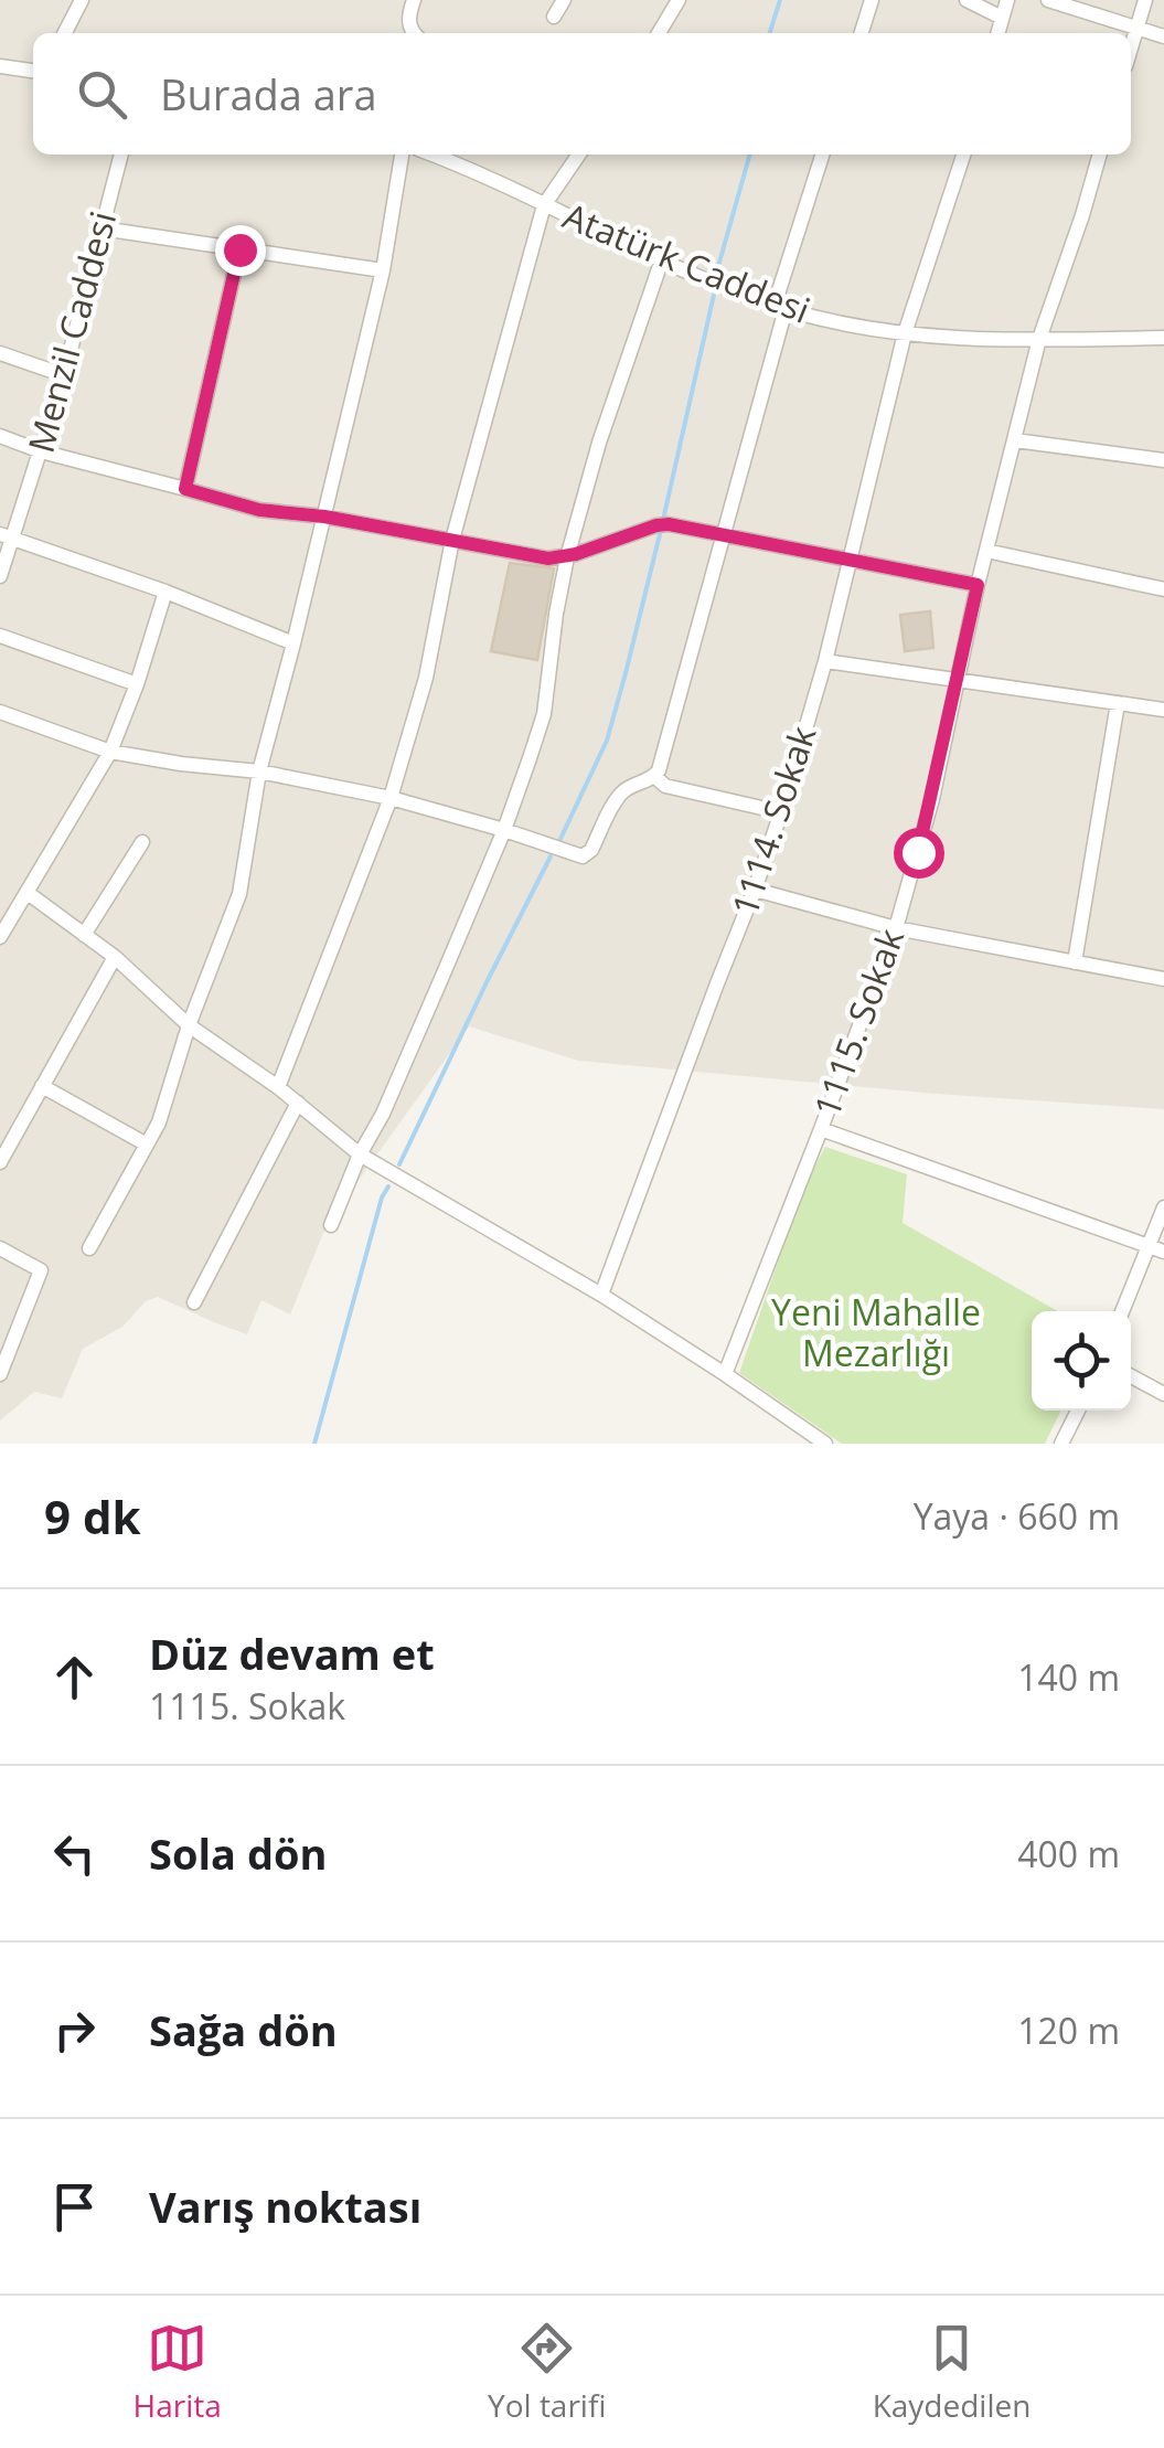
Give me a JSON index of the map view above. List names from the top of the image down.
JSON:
{
  "streets": {
    "street": [
      "Atatürk Caddesi",
      "Menzil Caddesi",
      "1114. Sokak",
      "1115. Sokak"
    ]
  },
  "crossings": [
    ["Atatürk Caddesi", "1114. Sokak"],
    ["Atatürk Caddesi", "1115. Sokak"]
  ],
  "parks": ["Yeni Mahalle Mezarlığı"],
  "page": {
    "search": "Burada ara",
    "heading": ["9 dk", "Yaya · 660 m"],
    "list": [
      ["Düz devam et", "1115. Sokak", "140 m"],
      ["Sola dön", "400 m"],
      ["Sağa dön", "120 m"],
      "Varış noktası"
    ],
    "nav": ["Harita", "Yol tarifi", "Kaydedilen"]
  }
}
